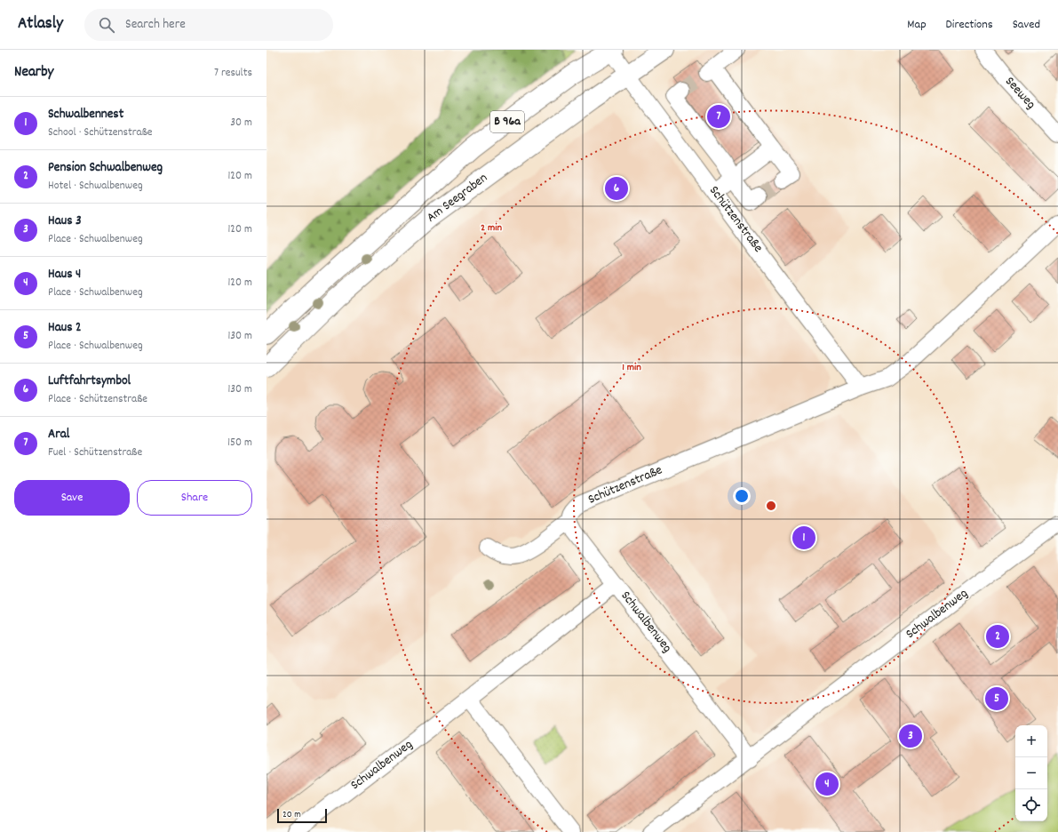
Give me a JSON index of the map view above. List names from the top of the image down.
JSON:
{
  "streets": {
    "main road": ["B 96a", "Am Seegraben"],
    "street": ["Seeweg", "Schützenstraße", "Schwalbenweg"]
  },
  "crossings": [
    ["Am Seegraben", "Schützenstraße"]
  ],
  "scale_bar": "20 m",
  "page": {
    "header": "Atlasly",
    "search": "Search here",
    "nav": ["Map", "Directions", "Saved"],
    "heading": ["Nearby", "7 results"],
    "list": [
      {
        "mark": "1",
        "name": "Schwalbennest",
        "note": "School · Schützenstraße",
        "value": "30 m"
      },
      {
        "mark": "2",
        "name": "Pension Schwalbenweg",
        "note": "Hotel · Schwalbenweg",
        "value": "120 m"
      },
      {
        "mark": "3",
        "name": "Haus 3",
        "note": "Place · Schwalbenweg",
        "value": "120 m"
      },
      {
        "mark": "4",
        "name": "Haus 4",
        "note": "Place · Schwalbenweg",
        "value": "120 m"
      },
      {
        "mark": "5",
        "name": "Haus 2",
        "note": "Place · Schwalbenweg",
        "value": "130 m"
      },
      {
        "mark": "6",
        "name": "Luftfahrtsymbol",
        "note": "Place · Schützenstraße",
        "value": "130 m"
      },
      {
        "mark": "7",
        "name": "Aral",
        "note": "Fuel · Schützenstraße",
        "value": "150 m"
      }
    ],
    "pins": [
      "7",
      "6",
      "1",
      "2",
      "5",
      "3",
      "4"
    ],
    "buttons": ["Save", "Share"],
    "map_buttons": ["+", "−"],
    "scale": "20 m"
  },
  "rings": ["2 min", "1 min"]
}
